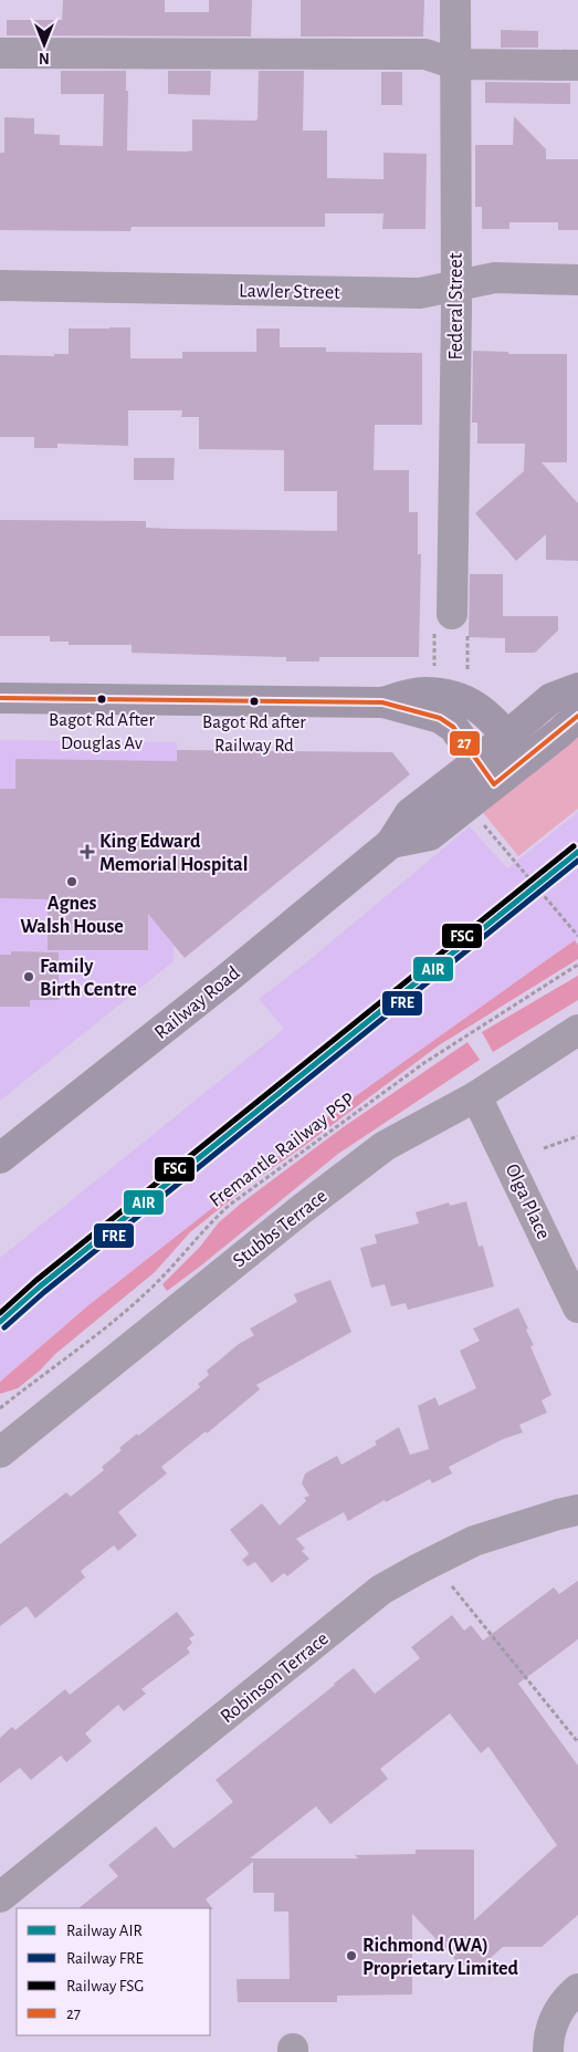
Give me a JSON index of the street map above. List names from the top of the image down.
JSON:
{
  "streets": {
    "main road": ["Railway Road"],
    "street": [
      "Lawler Street",
      "Federal Street",
      "Olga Place",
      "Stubbs Terrace",
      "Robinson Terrace"
    ],
    "path": ["Fremantle Railway PSP"]
  },
  "crossings": [
    ["Lawler Street", "Federal Street"],
    ["Olga Place", "Stubbs Terrace"]
  ],
  "places": {
    "other": [
      "Bagot Rd After Douglas Av",
      "Bagot Rd after Railway Rd",
      "Agnes Walsh House",
      "Family Birth Centre",
      "Richmond (WA) Proprietary Limited"
    ],
    "health": ["King Edward Memorial Hospital"]
  },
  "lines": [
    "transit line 27",
    "rail line FSG",
    "rail line AIR",
    "rail line FRE"
  ],
  "legend": [
    "Railway AIR",
    "Railway FRE",
    "Railway FSG",
    "27"
  ],
  "north": "bottom"
}
